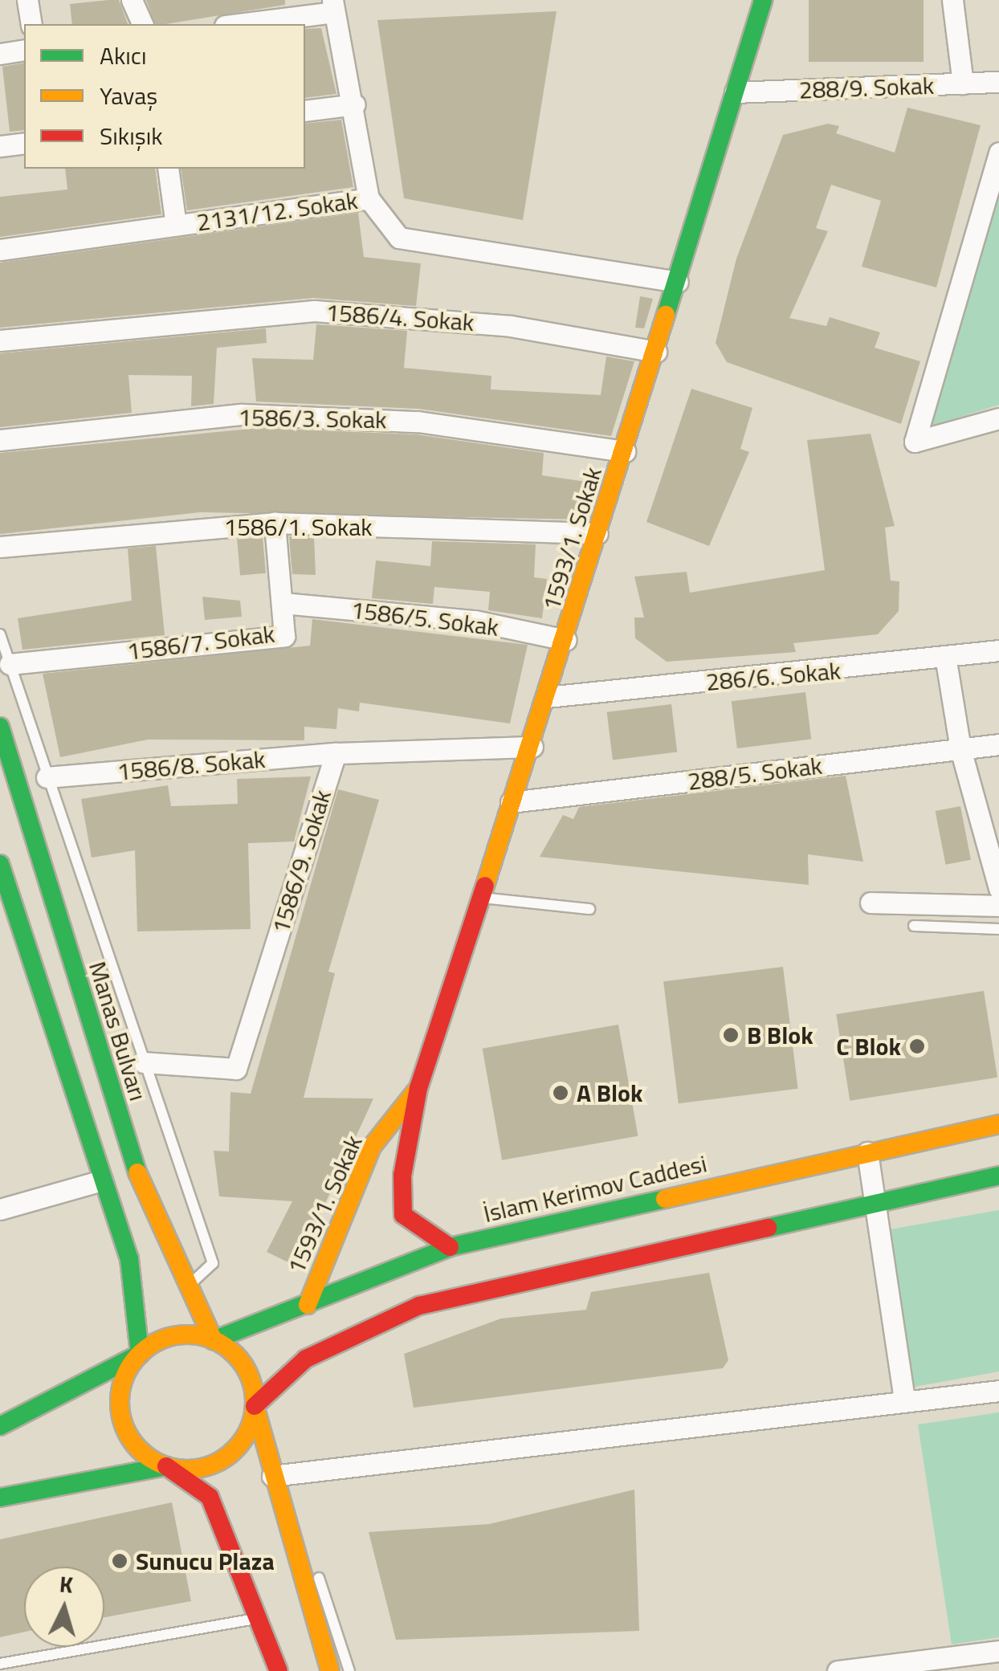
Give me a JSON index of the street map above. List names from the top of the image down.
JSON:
{
  "streets": {
    "main road": ["1593/1. Sokak", "Manas Bulvarı", "İslam Kerimov Caddesi"],
    "street": [
      "288/9. Sokak",
      "2131/12. Sokak",
      "1586/4. Sokak",
      "1586/3. Sokak",
      "1586/1. Sokak",
      "1586/5. Sokak",
      "1586/7. Sokak",
      "286/6. Sokak",
      "1586/8. Sokak",
      "288/5. Sokak",
      "1586/9. Sokak"
    ]
  },
  "crossings": [
    ["288/9. Sokak", "1593/1. Sokak"],
    ["2131/12. Sokak", "1593/1. Sokak"],
    ["1586/4. Sokak", "1593/1. Sokak"],
    ["1586/3. Sokak", "1593/1. Sokak"],
    ["1586/1. Sokak", "1593/1. Sokak"],
    ["1586/1. Sokak", "1586/7. Sokak"],
    ["1593/1. Sokak", "1586/5. Sokak"],
    ["1593/1. Sokak", "286/6. Sokak"],
    ["1593/1. Sokak", "288/5. Sokak"],
    ["1593/1. Sokak", "İslam Kerimov Caddesi"],
    ["1586/5. Sokak", "1586/7. Sokak"],
    ["1586/8. Sokak", "1586/9. Sokak"],
    ["Manas Bulvarı", "İslam Kerimov Caddesi"]
  ],
  "places": [
    "B Blok",
    "C Blok",
    "A Blok",
    "Sunucu Plaza"
  ],
  "legend": ["Akıcı", "Yavaş", "Sıkışık"],
  "north": "top"
}
